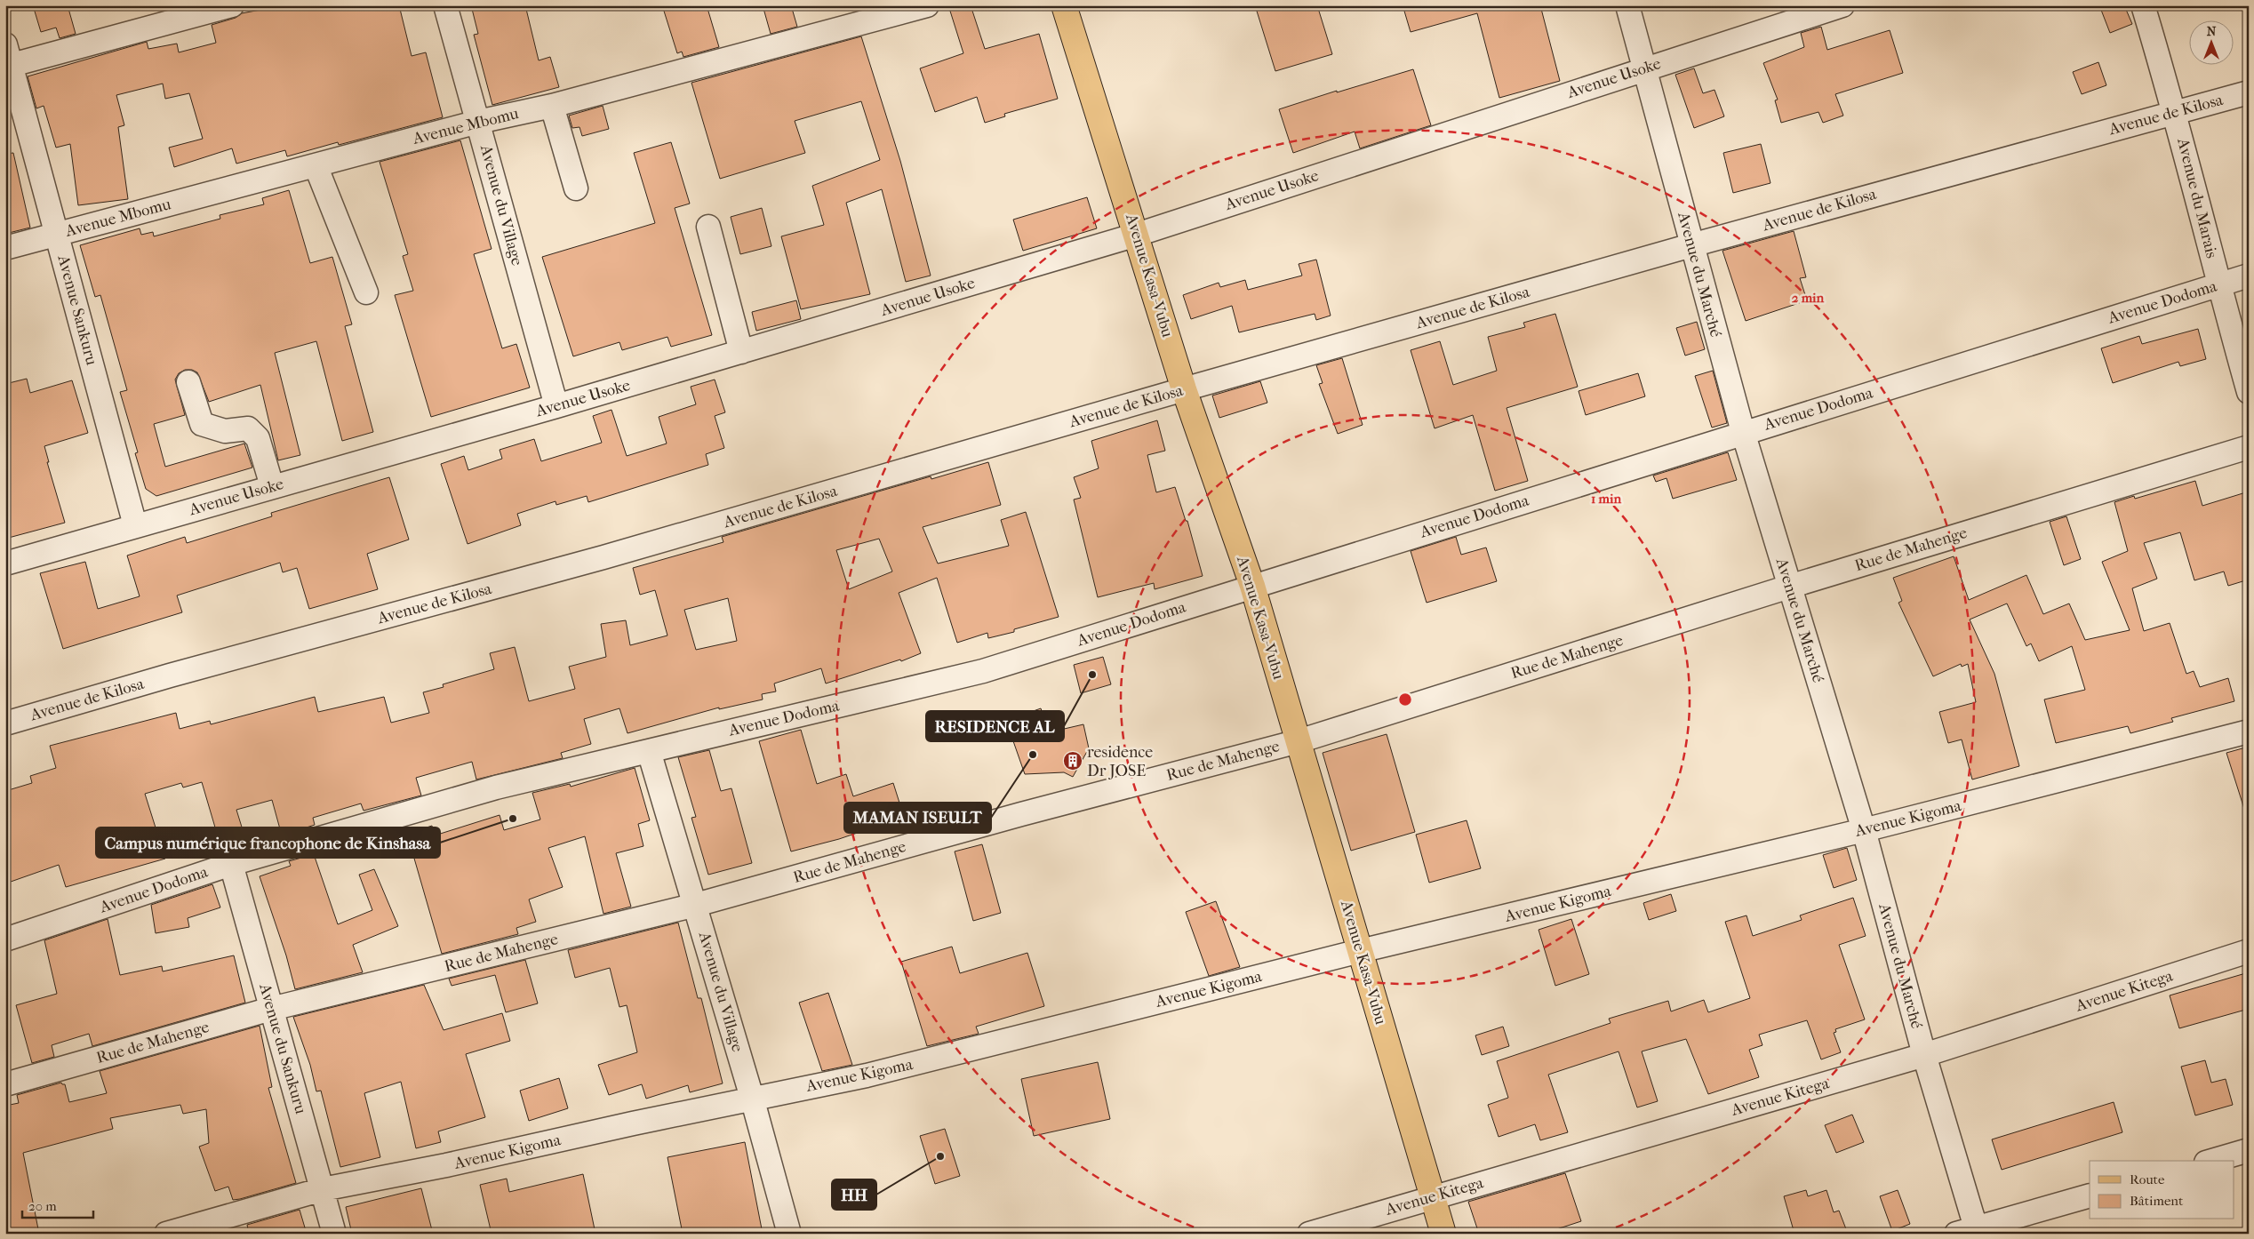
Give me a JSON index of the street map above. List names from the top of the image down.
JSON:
{
  "streets": {
    "main road": ["Avenue Kasa-Vubu"],
    "street": [
      "Avenue Usoke",
      "Avenue de Kilosa",
      "Avenue Mbomu",
      "Avenue du Marais",
      "Avenue du Village",
      "Avenue du Marché",
      "Avenue Dodoma",
      "Avenue Sankuru",
      "Rue de Mahenge",
      "Avenue Kigoma",
      "Avenue Kitega",
      "Avenue du Sankuru"
    ]
  },
  "crossings": [
    ["Avenue Usoke", "Avenue du Village"],
    ["Avenue Usoke", "Avenue du Marché"],
    ["Avenue Usoke", "Avenue Kasa-Vubu"],
    ["Avenue Usoke", "Avenue Sankuru"],
    ["Avenue de Kilosa", "Avenue du Marais"],
    ["Avenue de Kilosa", "Avenue du Marché"],
    ["Avenue de Kilosa", "Avenue Kasa-Vubu"],
    ["Avenue Mbomu", "Avenue du Village"],
    ["Avenue Mbomu", "Avenue Sankuru"],
    ["Avenue du Marais", "Avenue Dodoma"],
    ["Avenue du Village", "Avenue Dodoma"],
    ["Avenue du Village", "Rue de Mahenge"],
    ["Avenue du Village", "Avenue Kigoma"],
    ["Avenue du Marché", "Avenue Dodoma"],
    ["Avenue du Marché", "Rue de Mahenge"],
    ["Avenue du Marché", "Avenue Kigoma"],
    ["Avenue du Marché", "Avenue Kitega"],
    ["Avenue Kasa-Vubu", "Avenue Dodoma"],
    ["Avenue Kasa-Vubu", "Rue de Mahenge"],
    ["Avenue Kasa-Vubu", "Avenue Kigoma"],
    ["Avenue Kasa-Vubu", "Avenue Kitega"],
    ["Avenue Dodoma", "Avenue du Sankuru"],
    ["Rue de Mahenge", "Avenue du Sankuru"],
    ["Avenue Kigoma", "Avenue du Sankuru"]
  ],
  "places": {
    "other": [
      "RESIDENCE AL",
      "MAMAN ISEULT",
      "Campus numérique francophone de Kinshasa",
      "HH"
    ],
    "building": ["residence Dr JOSE"]
  },
  "legend": ["Route", "Bâtiment"],
  "scale_bar": "20 m",
  "north": "top",
  "rings": ["2 min", "1 min"]
}
